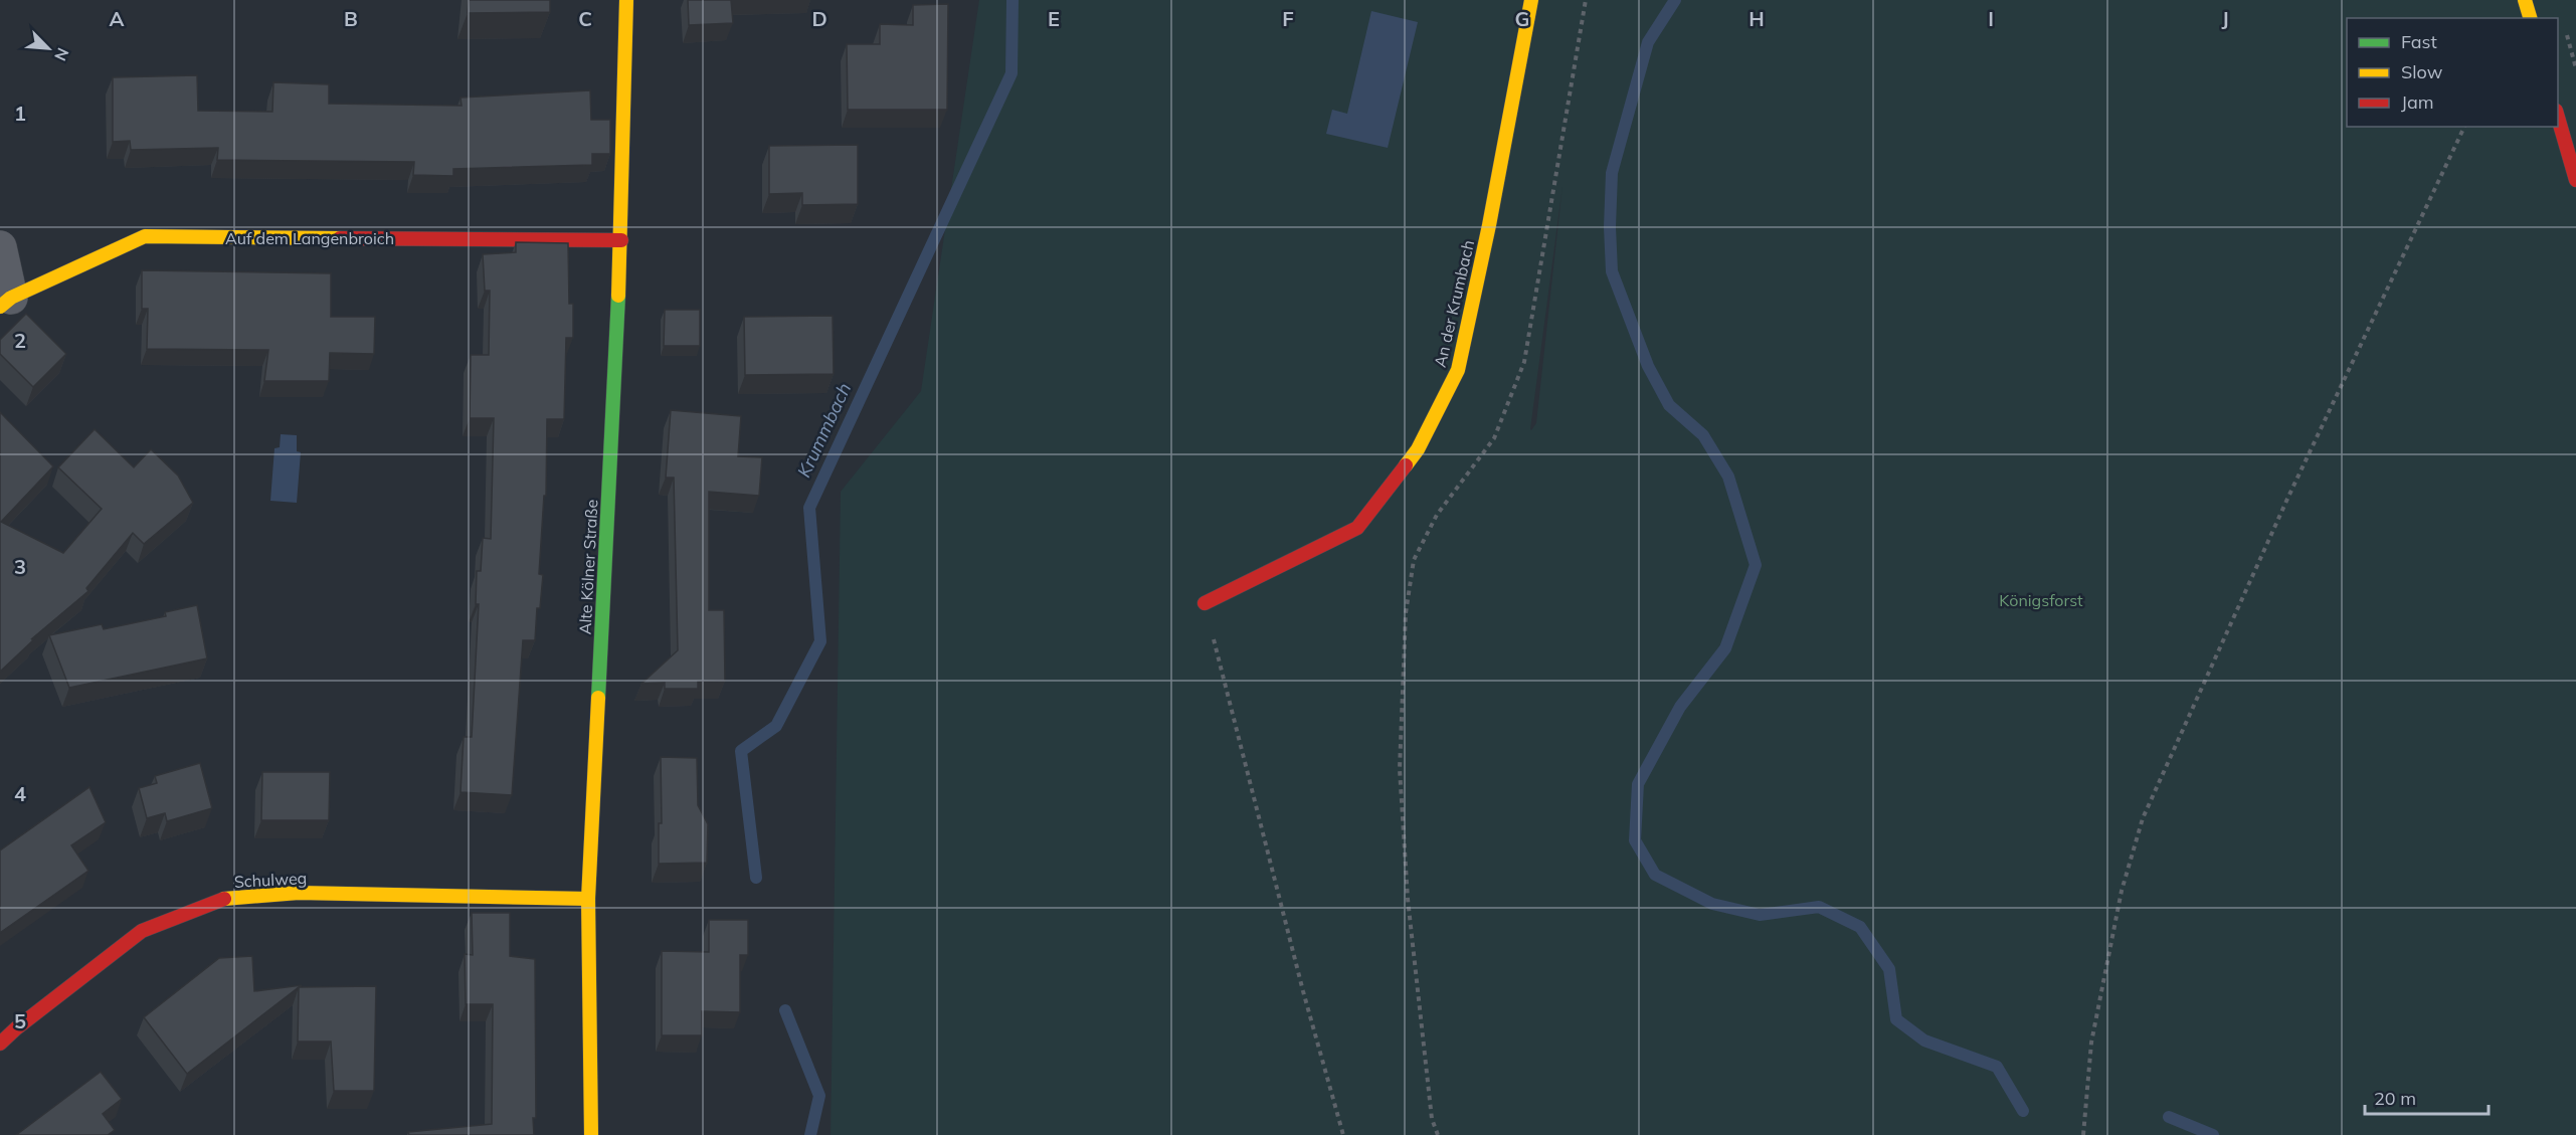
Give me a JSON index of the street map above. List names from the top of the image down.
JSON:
{
  "streets": {
    "street": [
      "Auf dem Langenbroich",
      "An der Krumbach",
      "Alte Kölner Straße",
      "Schulweg"
    ]
  },
  "crossings": [
    ["Auf dem Langenbroich", "Alte Kölner Straße"],
    ["Alte Kölner Straße", "Schulweg"]
  ],
  "water": ["Krummbach"],
  "parks": ["Königsforst"],
  "legend": ["Fast", "Slow", "Jam"],
  "scale_bar": "20 m",
  "north": "bottom right",
  "grid": {
    "columns": [
      "A",
      "B",
      "C",
      "D",
      "E",
      "F",
      "G",
      "H",
      "I",
      "J"
    ],
    "rows": [
      "1",
      "2",
      "3",
      "4",
      "5"
    ]
  }
}
